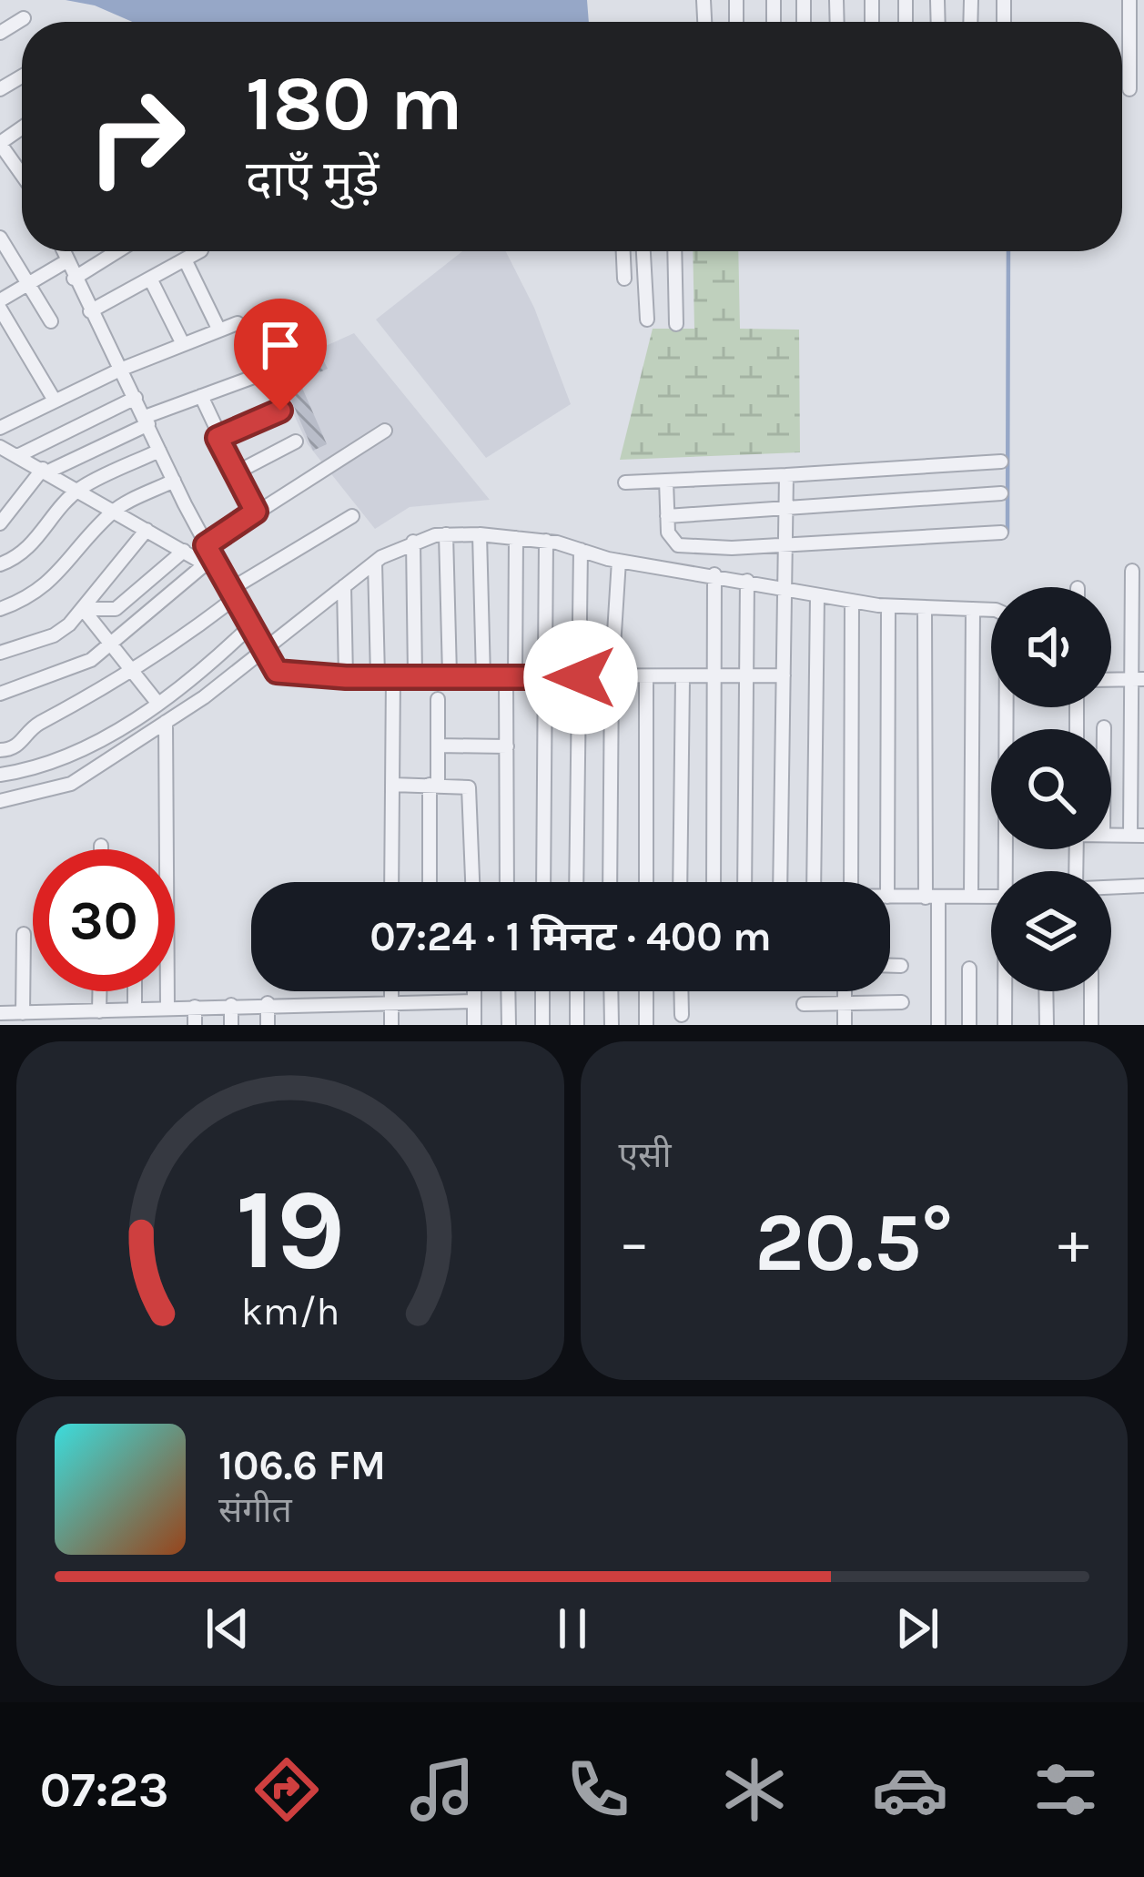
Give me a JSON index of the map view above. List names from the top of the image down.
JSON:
{
  "page": {
    "turn": ["180 m", "दाएँ मुड़ें"],
    "limit": "30",
    "trip": "07:24 · 1 मिनट · 400 m",
    "tile": "एसी",
    "heat": ["−", "20.5°", "+"],
    "song": ["106.6 FM", "संगीत"],
    "tabs": "07:23",
    "gauge": ["19", "km/h"]
  }
}
